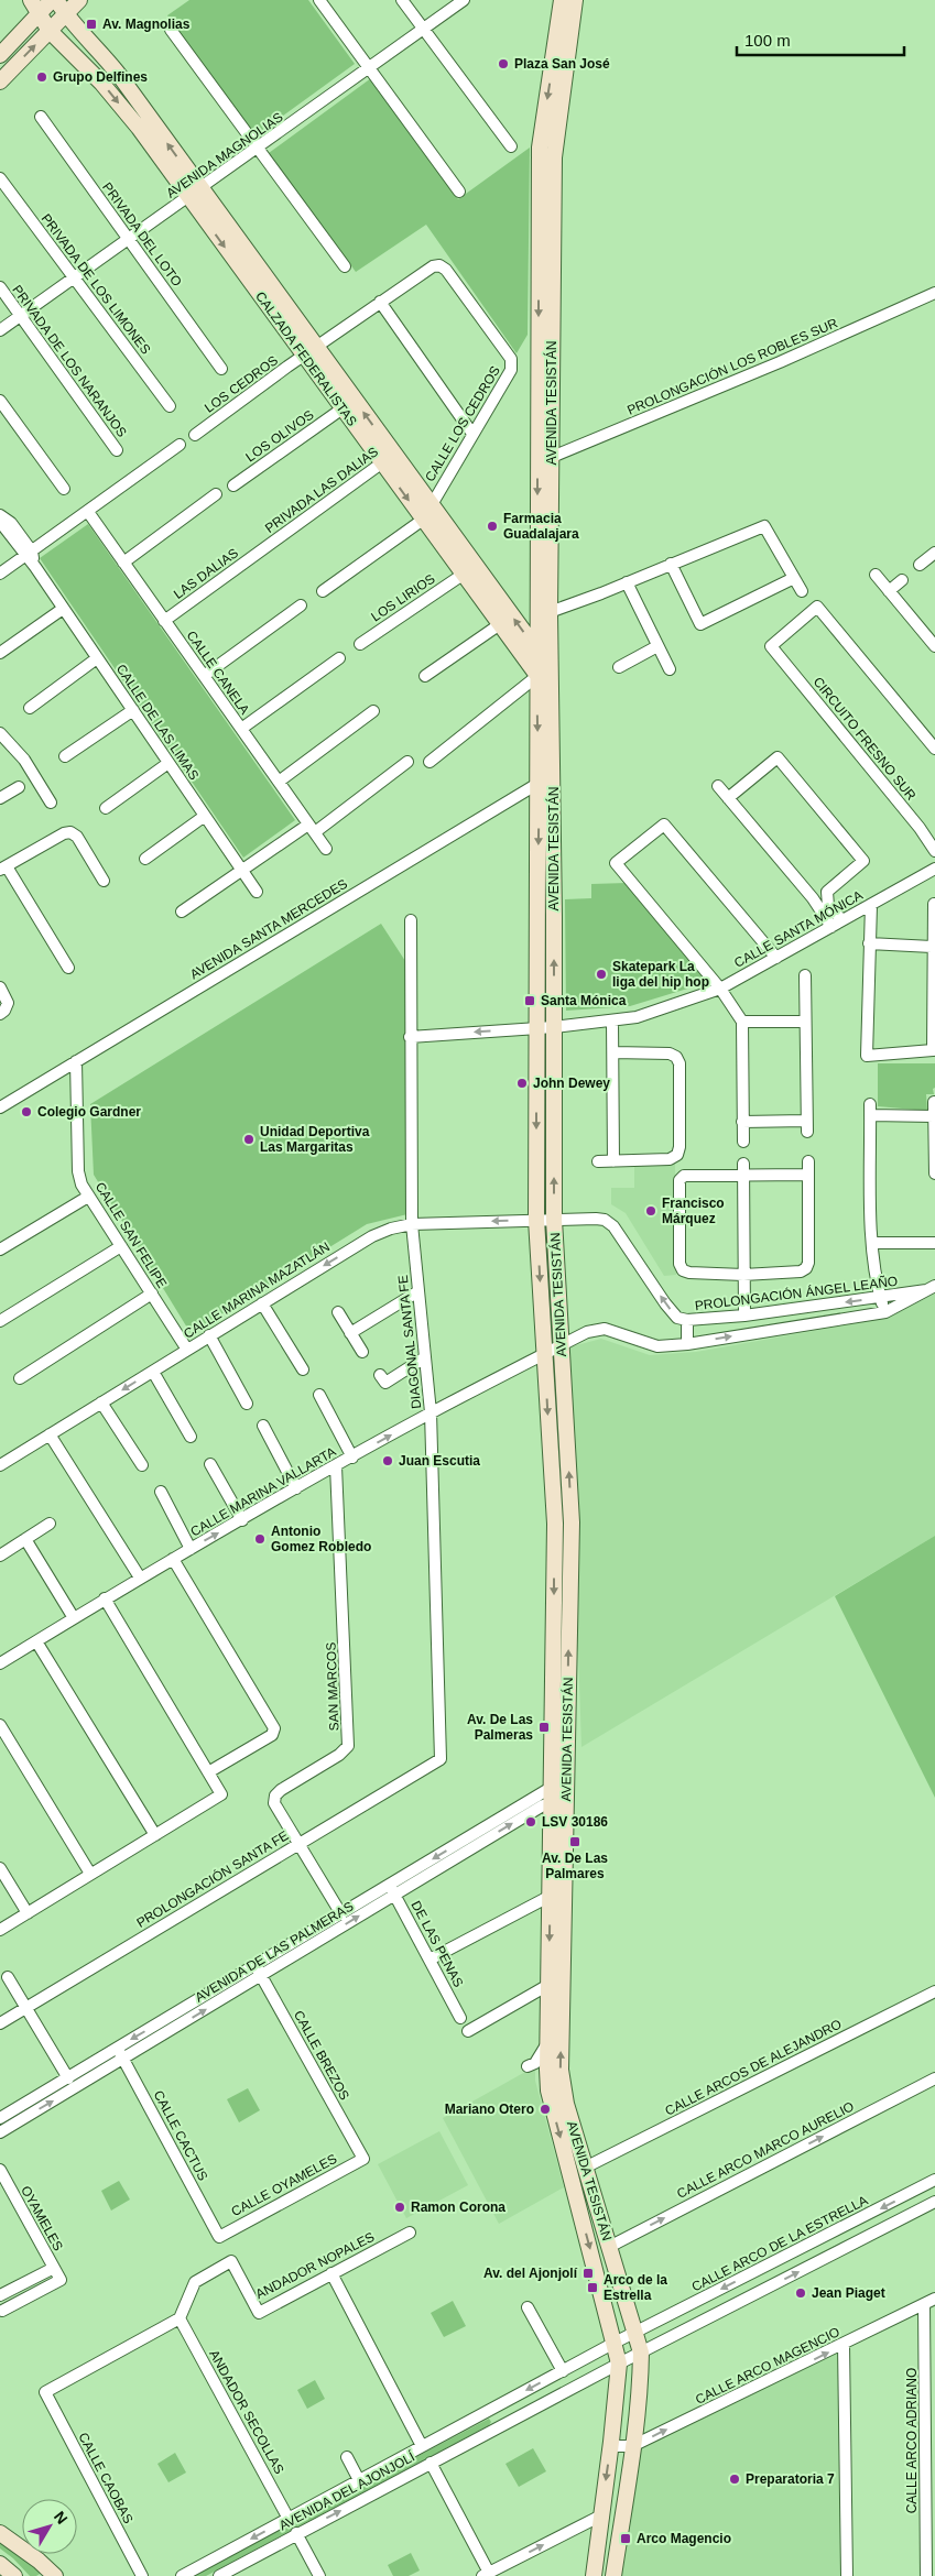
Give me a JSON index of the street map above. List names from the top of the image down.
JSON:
{
  "streets": {
    "street": [
      "AVENIDA MAGNOLIAS",
      "PRIVADA DEL LOTO",
      "PRIVADA DE LOS LIMONES",
      "CALZADA FEDERALISTAS",
      "PRIVADA DE LOS NARANJOS",
      "PROLONGACIÓN LOS ROBLES SUR",
      "LOS CEDROS",
      "AVENIDA TESISTÁN",
      "CALLE LOS CEDROS",
      "LOS OLIVOS",
      "PRIVADA LAS DALIAS",
      "LAS DALIAS",
      "LOS LIRIOS",
      "CALLE CANELA",
      "CALLE DE LAS LIMAS",
      "CIRCUITO FRESNO SUR",
      "AVENIDA SANTA MERCEDES",
      "CALLE SANTA MÓNICA",
      "CALLE SAN FELIPE",
      "CALLE MARINA MAZATLÁN",
      "PROLONGACIÓN ÁNGEL LEAÑO",
      "DIAGONAL SANTA FE",
      "CALLE MARINA VALLARTA",
      "SAN MARCOS",
      "PROLONGACIÓN SANTA FE",
      "DE LAS PENAS",
      "AVENIDA DE LAS PALMERAS",
      "CALLE BREZOS",
      "CALLE ARCOS DE ALEJANDRO",
      "CALLE CACTUS",
      "CALLE ARCO MARCO AURELIO",
      "CALLE OYAMELES",
      "OYAMELES",
      "CALLE ARCO DE LA ESTRELLA",
      "ANDADOR NOPALES",
      "CALLE ARCO MAGENCIO",
      "ANDADOR SECOLLAS",
      "CALLE ARCO ADRIANO",
      "CALLE CAOBAS",
      "AVENIDA DEL AJONJOLÍ"
    ]
  },
  "crossings": [
    ["AVENIDA MAGNOLIAS", "PRIVADA DEL LOTO"],
    ["AVENIDA MAGNOLIAS", "PRIVADA DE LOS LIMONES"],
    ["AVENIDA MAGNOLIAS", "CALZADA FEDERALISTAS"],
    ["AVENIDA MAGNOLIAS", "PRIVADA DE LOS NARANJOS"],
    ["CALZADA FEDERALISTAS", "LOS CEDROS"],
    ["CALZADA FEDERALISTAS", "AVENIDA TESISTÁN"],
    ["CALZADA FEDERALISTAS", "CALLE LOS CEDROS"],
    ["CALZADA FEDERALISTAS", "LOS OLIVOS"],
    ["CALZADA FEDERALISTAS", "PRIVADA LAS DALIAS"],
    ["CALZADA FEDERALISTAS", "LOS LIRIOS"],
    ["PROLONGACIÓN LOS ROBLES SUR", "AVENIDA TESISTÁN"],
    ["LOS CEDROS", "CALLE LOS CEDROS"],
    ["AVENIDA TESISTÁN", "AVENIDA SANTA MERCEDES"],
    ["AVENIDA TESISTÁN", "CALLE SANTA MÓNICA"],
    ["AVENIDA TESISTÁN", "CALLE MARINA MAZATLÁN"],
    ["AVENIDA TESISTÁN", "PROLONGACIÓN ÁNGEL LEAÑO"],
    ["AVENIDA TESISTÁN", "CALLE MARINA VALLARTA"],
    ["AVENIDA TESISTÁN", "AVENIDA DE LAS PALMERAS"],
    ["AVENIDA TESISTÁN", "CALLE ARCOS DE ALEJANDRO"],
    ["AVENIDA TESISTÁN", "CALLE ARCO MARCO AURELIO"],
    ["AVENIDA TESISTÁN", "CALLE ARCO DE LA ESTRELLA"],
    ["AVENIDA TESISTÁN", "CALLE ARCO MAGENCIO"],
    ["AVENIDA TESISTÁN", "AVENIDA DEL AJONJOLÍ"],
    ["PRIVADA LAS DALIAS", "LAS DALIAS"],
    ["LAS DALIAS", "CALLE CANELA"],
    ["AVENIDA SANTA MERCEDES", "CALLE SAN FELIPE"],
    ["CALLE SANTA MÓNICA", "DIAGONAL SANTA FE"],
    ["CALLE SAN FELIPE", "CALLE MARINA MAZATLÁN"],
    ["CALLE MARINA MAZATLÁN", "PROLONGACIÓN ÁNGEL LEAÑO"],
    ["CALLE MARINA MAZATLÁN", "DIAGONAL SANTA FE"],
    ["PROLONGACIÓN ÁNGEL LEAÑO", "CALLE MARINA VALLARTA"],
    ["DIAGONAL SANTA FE", "CALLE MARINA VALLARTA"],
    ["DIAGONAL SANTA FE", "PROLONGACIÓN SANTA FE"],
    ["CALLE MARINA VALLARTA", "SAN MARCOS"],
    ["SAN MARCOS", "PROLONGACIÓN SANTA FE"],
    ["SAN MARCOS", "AVENIDA DE LAS PALMERAS"],
    ["DE LAS PENAS", "AVENIDA DE LAS PALMERAS"],
    ["AVENIDA DE LAS PALMERAS", "CALLE BREZOS"],
    ["AVENIDA DE LAS PALMERAS", "CALLE CACTUS"],
    ["CALLE BREZOS", "CALLE OYAMELES"],
    ["CALLE CACTUS", "CALLE OYAMELES"],
    ["CALLE ARCO DE LA ESTRELLA", "AVENIDA DEL AJONJOLÍ"],
    ["ANDADOR NOPALES", "ANDADOR SECOLLAS"],
    ["ANDADOR NOPALES", "CALLE CAOBAS"],
    ["CALLE ARCO MAGENCIO", "CALLE ARCO ADRIANO"],
    ["ANDADOR SECOLLAS", "CALLE CAOBAS"],
    ["ANDADOR SECOLLAS", "AVENIDA DEL AJONJOLÍ"]
  ],
  "one_way": ["CALLE ARCO MARCO AURELIO"],
  "places": {
    "transit": [
      "Av. Magnolias",
      "Santa Mónica",
      "Av. De Las Palmeras",
      "Av. De Las Palmares",
      "Av. del Ajonjolí",
      "Arco de la Estrella",
      "Arco Magencio"
    ],
    "other": [
      "Plaza San José",
      "Grupo Delfines",
      "Farmacia Guadalajara",
      "Skatepark La liga del hip hop",
      "John Dewey",
      "Colegio Gardner",
      "Unidad Deportiva Las Margaritas",
      "Francisco Márquez",
      "Juan Escutia",
      "Antonio Gomez Robledo",
      "LSV 30186",
      "Mariano Otero",
      "Ramon Corona",
      "Jean Piaget",
      "Preparatoria 7"
    ]
  },
  "scale_bar": "100 m",
  "north": "top right"
}
